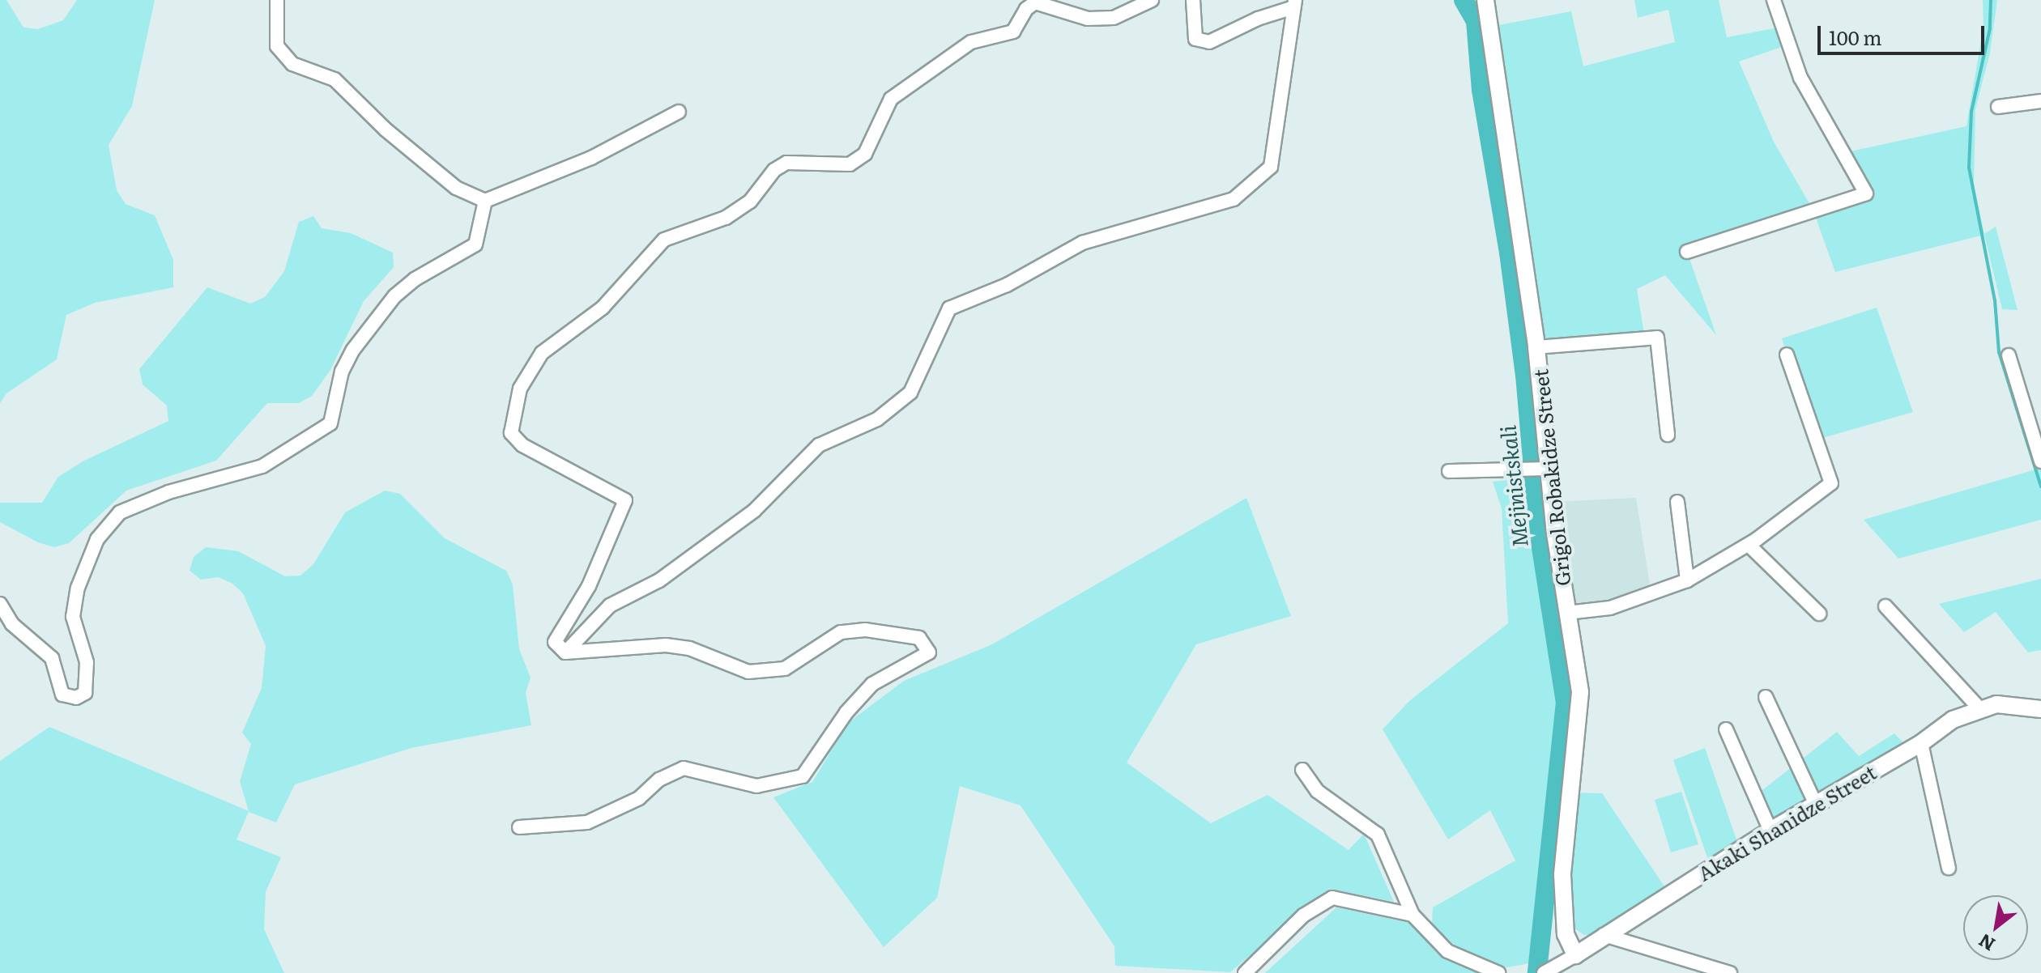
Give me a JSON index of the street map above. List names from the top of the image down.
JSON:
{
  "streets": {
    "street": ["Grigol Robakidze Street", "Akaki Shanidze Street"]
  },
  "crossings": [
    ["Grigol Robakidze Street", "Akaki Shanidze Street"]
  ],
  "water": ["Mejinistskali"],
  "scale_bar": "100 m",
  "north": "bottom left"
}
